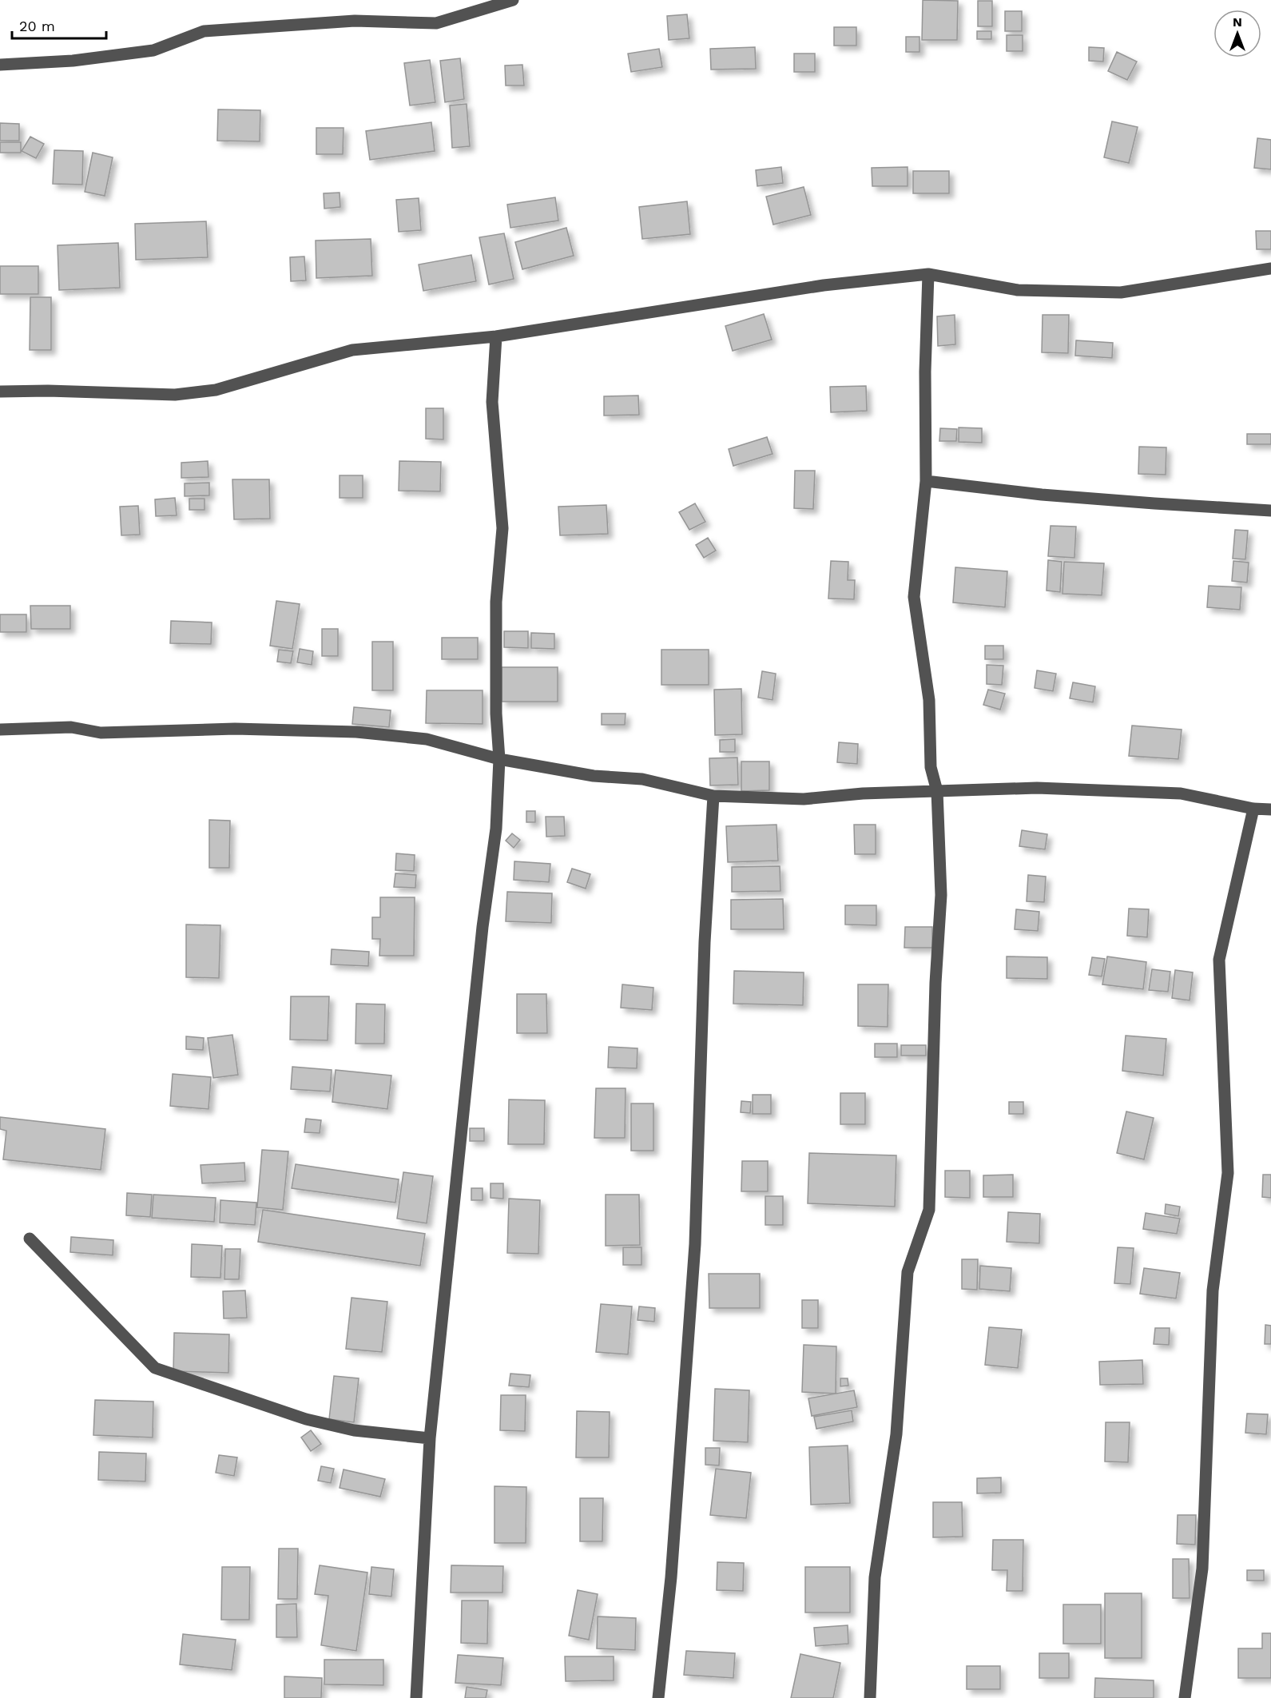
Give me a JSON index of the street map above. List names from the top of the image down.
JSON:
{
  "scale_bar": "20 m",
  "north": "top"
}
